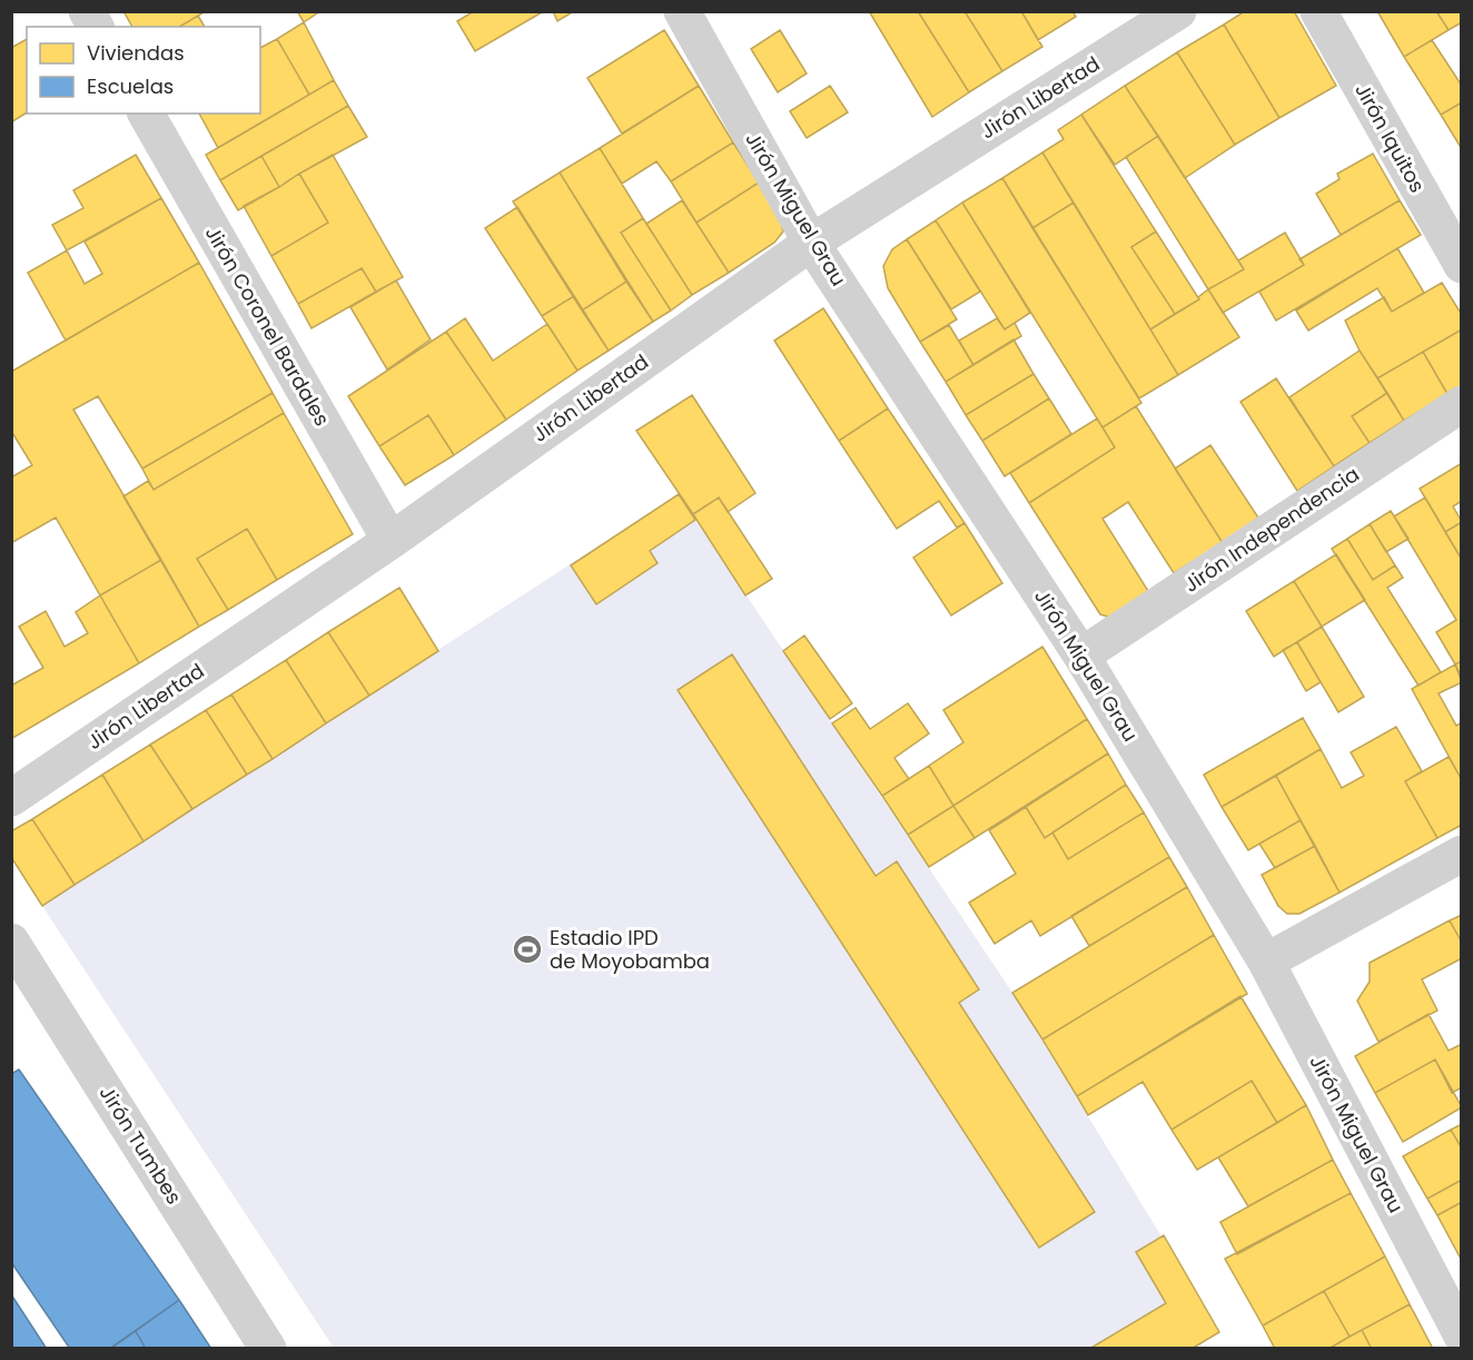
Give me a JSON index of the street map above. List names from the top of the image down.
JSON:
{
  "streets": {
    "street": [
      "Jirón Libertad",
      "Jirón Iquitos",
      "Jirón Miguel Grau",
      "Jirón Coronel Bardales",
      "Jirón Independencia",
      "Jirón Tumbes"
    ]
  },
  "crossings": [
    ["Jirón Libertad", "Jirón Miguel Grau"],
    ["Jirón Libertad", "Jirón Coronel Bardales"],
    ["Jirón Miguel Grau", "Jirón Independencia"]
  ],
  "places": {
    "sports": ["Estadio IPD de Moyobamba"]
  },
  "legend": ["Viviendas", "Escuelas"]
}
